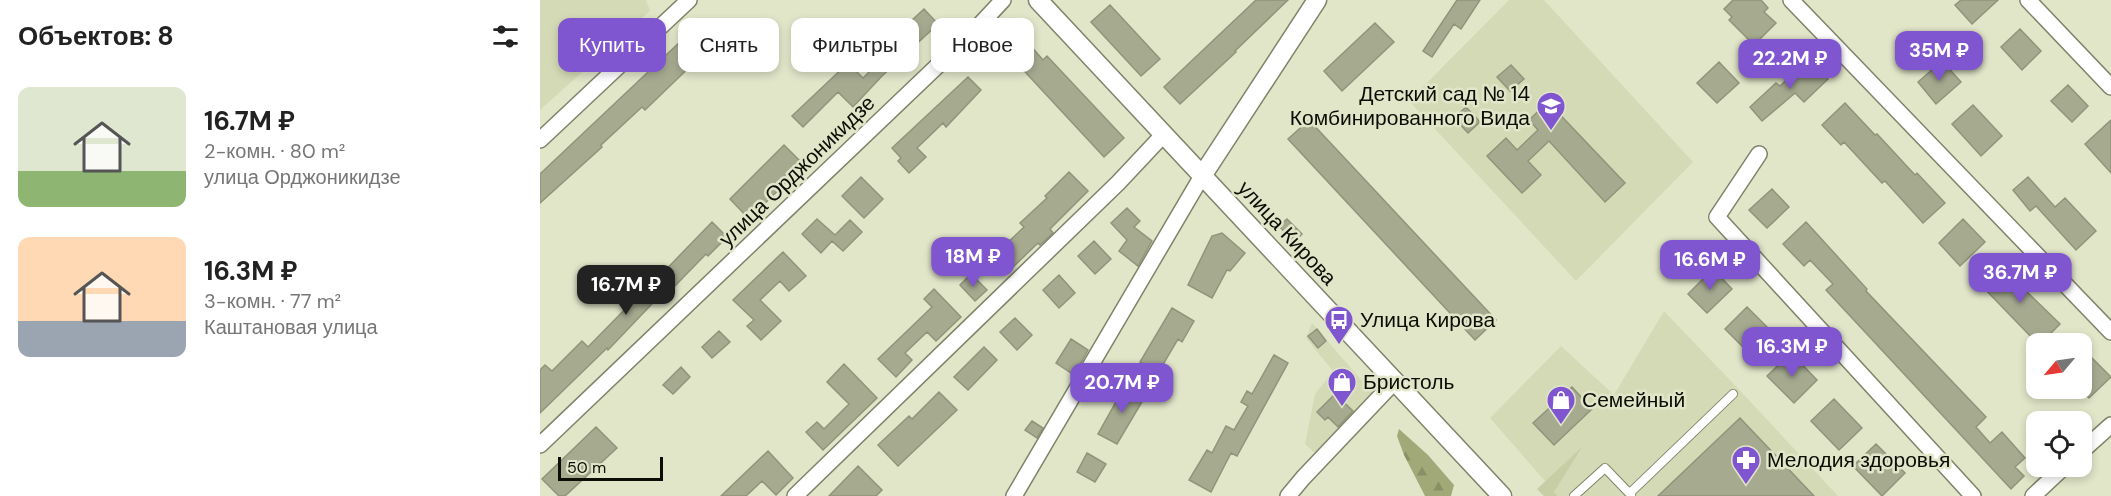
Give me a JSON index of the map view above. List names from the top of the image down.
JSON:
{
  "streets": {
    "street": ["улица Орджоникидзе", "улица Кирова"]
  },
  "places": {
    "school or university": ["Детский сад № 14 Комбинированного Вида"],
    "bus stop": ["Улица Кирова"],
    "shop": ["Бристоль", "Семейный"],
    "pharmacy": ["Мелодия здоровья"]
  },
  "scale_bar": "50 m",
  "north": "bottom left",
  "page": {
    "heading": "Объектов: 8",
    "chip": [
      "Купить",
      "Снять",
      "Фильтры",
      "Новое"
    ],
    "price": [
      "35M ₽",
      "22.2M ₽",
      "18M ₽",
      "16.6M ₽",
      "36.7M ₽",
      "16.7M ₽",
      "16.3M ₽",
      "20.7M ₽"
    ],
    "list": [
      {
        "name": "16.7M ₽",
        "note": "2-комн. · 80 m² · улица Орджоникидзе"
      },
      {
        "name": "16.3M ₽",
        "note": "3-комн. · 77 m² · Каштановая улица"
      }
    ],
    "scale": "50 m"
  }
}
